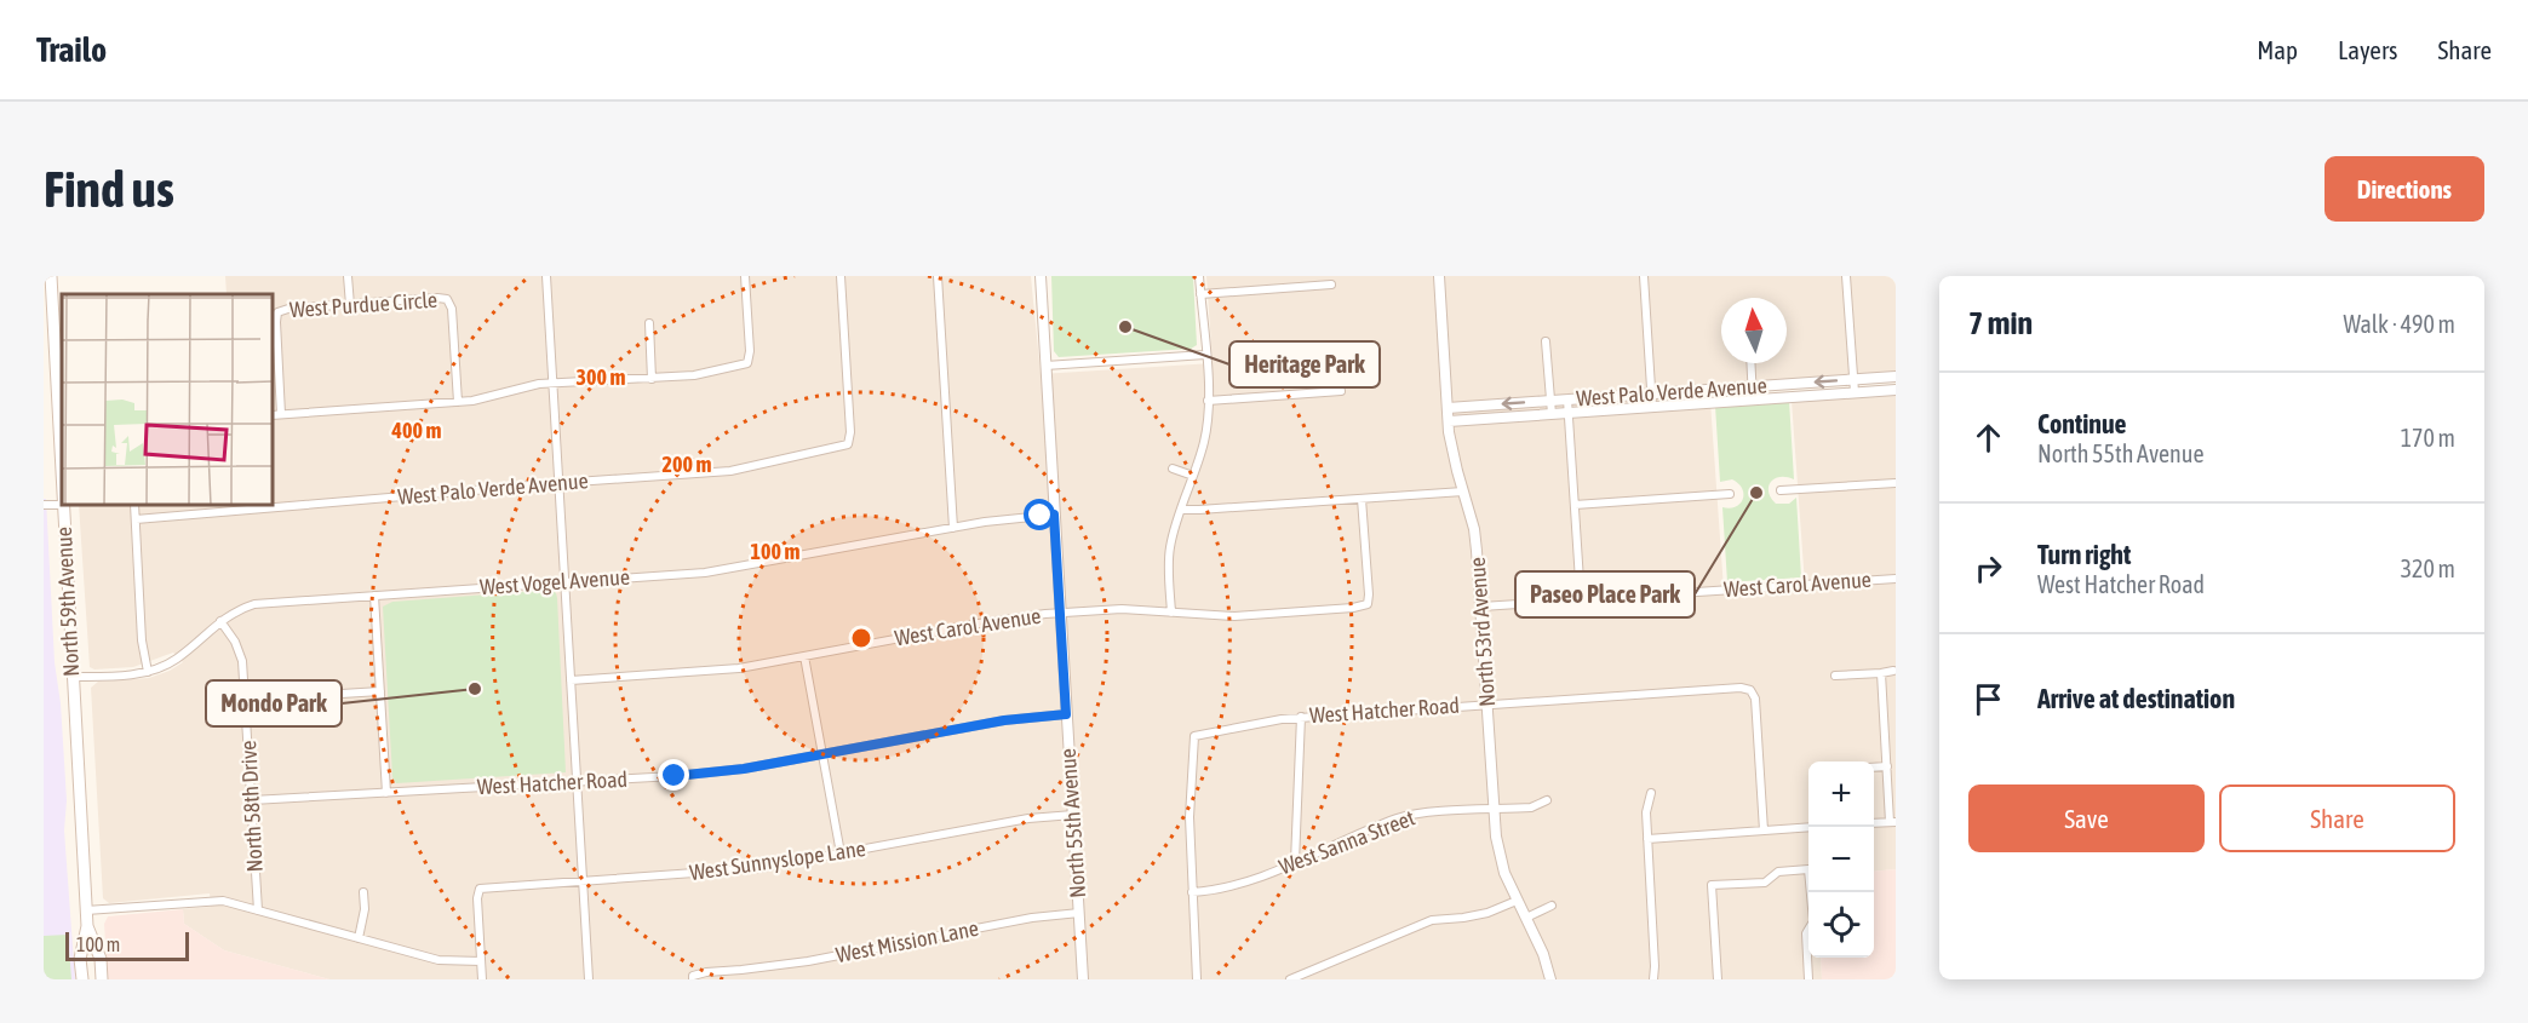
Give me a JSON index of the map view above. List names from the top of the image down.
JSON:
{
  "streets": {
    "main road": ["North 59th Avenue"],
    "street": [
      "West Purdue Circle",
      "West Palo Verde Avenue",
      "West Vogel Avenue",
      "West Carol Avenue",
      "North 53rd Avenue",
      "West Hatcher Road",
      "North 58th Drive",
      "North 55th Avenue",
      "West Sanna Street",
      "West Sunnyslope Lane",
      "West Mission Lane"
    ]
  },
  "crossings": [
    ["West Palo Verde Avenue", "North 53rd Avenue"],
    ["West Vogel Avenue", "North 59th Avenue"],
    ["West Vogel Avenue", "North 58th Drive"],
    ["West Vogel Avenue", "North 55th Avenue"],
    ["West Carol Avenue", "North 53rd Avenue"],
    ["West Carol Avenue", "North 55th Avenue"],
    ["North 53rd Avenue", "West Hatcher Road"],
    ["North 53rd Avenue", "West Sanna Street"],
    ["West Hatcher Road", "North 58th Drive"],
    ["West Hatcher Road", "North 55th Avenue"],
    ["West Hatcher Road", "West Sanna Street"],
    ["North 55th Avenue", "West Sunnyslope Lane"],
    ["North 55th Avenue", "West Mission Lane"]
  ],
  "places": ["Heritage Park", "Paseo Place Park", "Mondo Park"],
  "scale_bar": "100 m",
  "north": "top",
  "page": {
    "header": "Trailo",
    "nav": ["Map", "Layers", "Share"],
    "buttons": [
      "Directions",
      ["Save", "Share"]
    ],
    "title": "Find us",
    "heading": ["7 min", "Walk · 490 m"],
    "list": [
      ["Continue", "North 55th Avenue", "170 m"],
      ["Turn right", "West Hatcher Road", "320 m"],
      "Arrive at destination"
    ],
    "map_buttons": ["+", "−"],
    "scale": "100 m"
  },
  "rings": [
    "300 m",
    "400 m",
    "200 m",
    "100 m"
  ]
}
